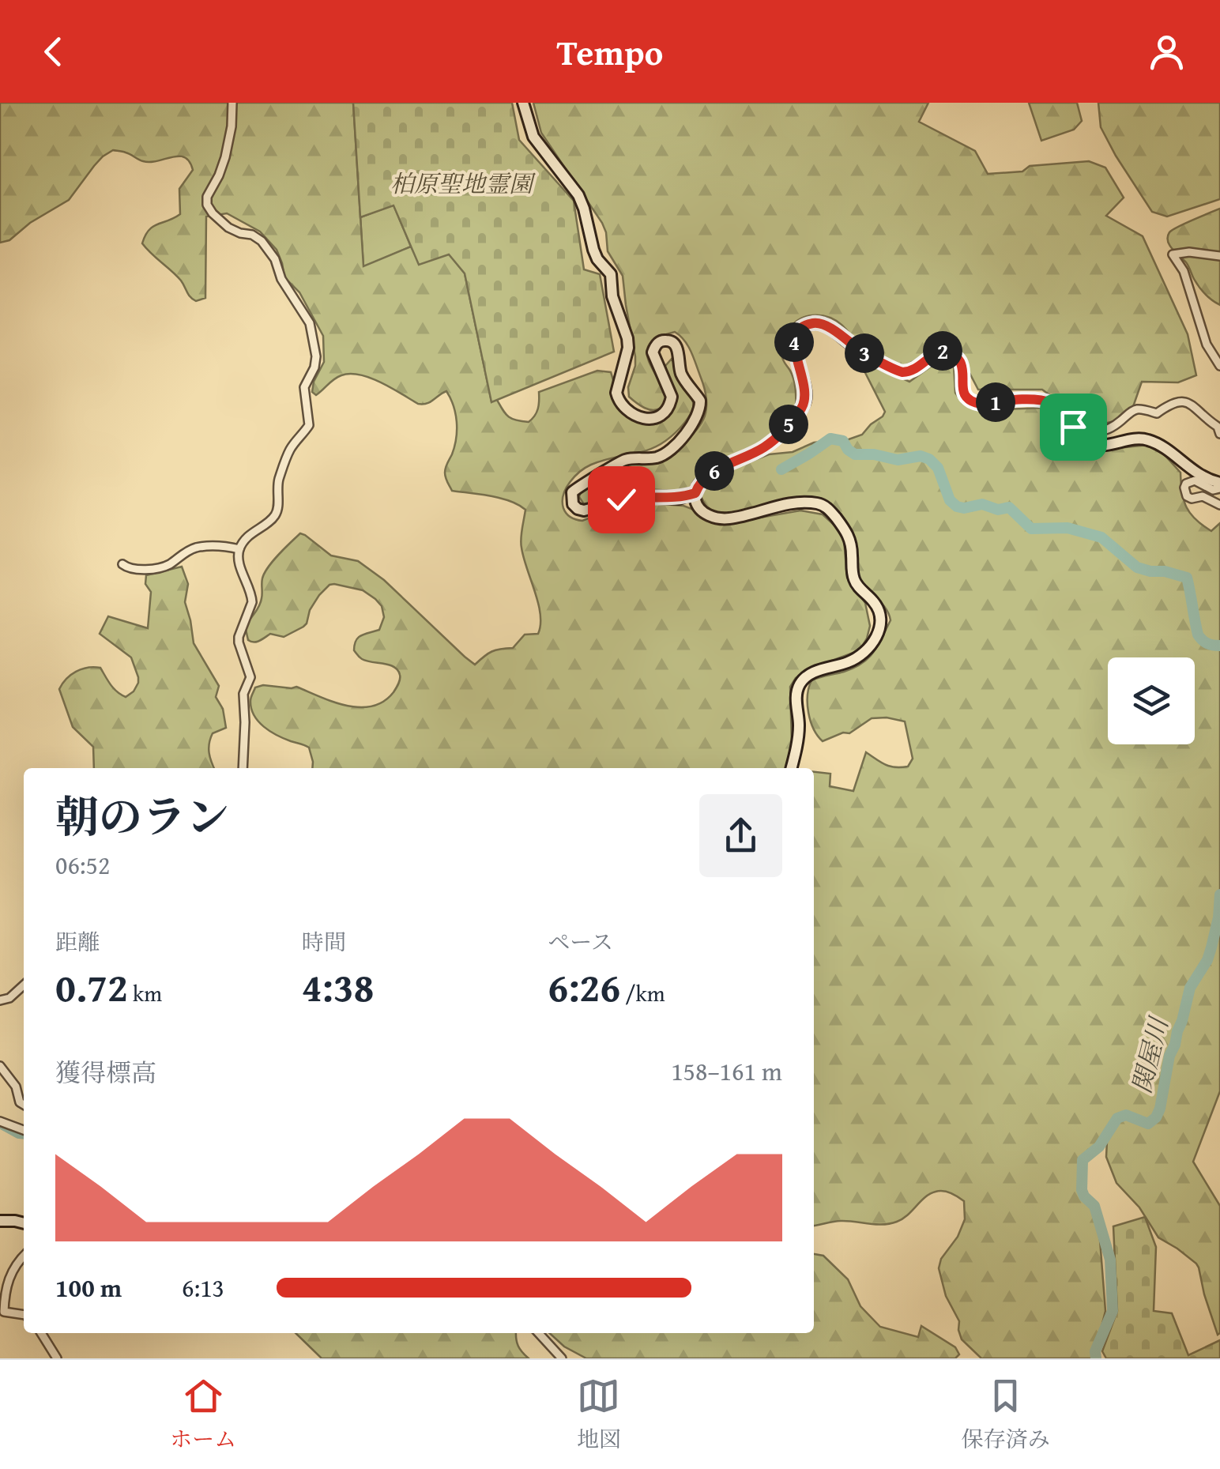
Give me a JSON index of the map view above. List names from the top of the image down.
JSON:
{
  "water": ["関屋川"],
  "parks": ["柏原聖地霊園"],
  "page": {
    "header": "Tempo",
    "pins": [
      "4",
      "2",
      "3",
      "1",
      "5",
      "6"
    ],
    "heading": ["朝のラン", "06:52"],
    "stats": [
      ["距離", "0.72 km"],
      ["時間", "4:38"],
      ["ペース", "6:26 /km"]
    ],
    "chart": ["獲得標高", "158–161 m"],
    "list": [
      {
        "name": "100 m",
        "note": "6:13"
      }
    ],
    "tabs": ["ホーム", "地図", "保存済み"]
  }
}
